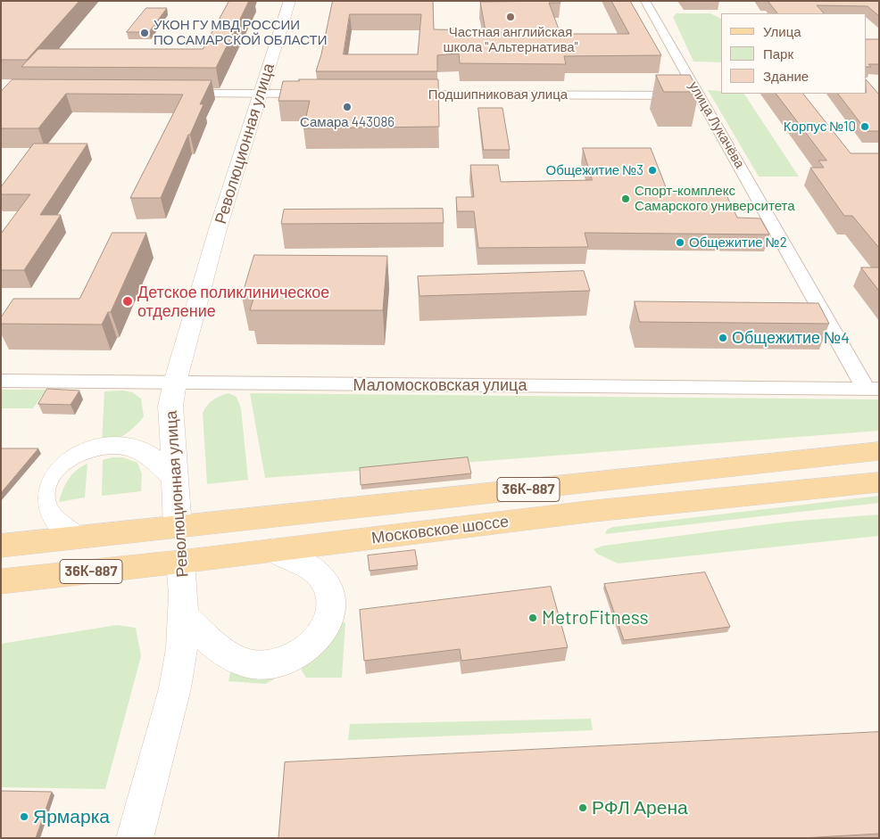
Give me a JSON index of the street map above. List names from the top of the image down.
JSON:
{
  "streets": {
    "main road": ["Революционная улица", "36К-887", "Московское шоссе"],
    "street": ["Подшипниковая улица", "улица Лукачёва", "Маломосковская улица"]
  },
  "crossings": [
    ["Подшипниковая улица", "улица Лукачёва"],
    ["улица Лукачёва", "Маломосковская улица"],
    ["Революционная улица", "Маломосковская улица"],
    ["Революционная улица", "Московское шоссе"]
  ],
  "places": [
    "Частная английская школа \"Альтернатива\"",
    "УКОН ГУ МВД РОССИИ ПО САМАРСКОЙ ОБЛАСТИ",
    "Самара 443086",
    "Корпус №10",
    "Общежитие №3",
    "Спорт-комплекс Самарского университета",
    "Общежитие №2",
    "Детское поликлиническое отделение",
    "Общежитие №4",
    "MetroFitness",
    "РФЛ Арена",
    "Ярмарка"
  ],
  "legend": ["Улица", "Парк", "Здание"]
}
